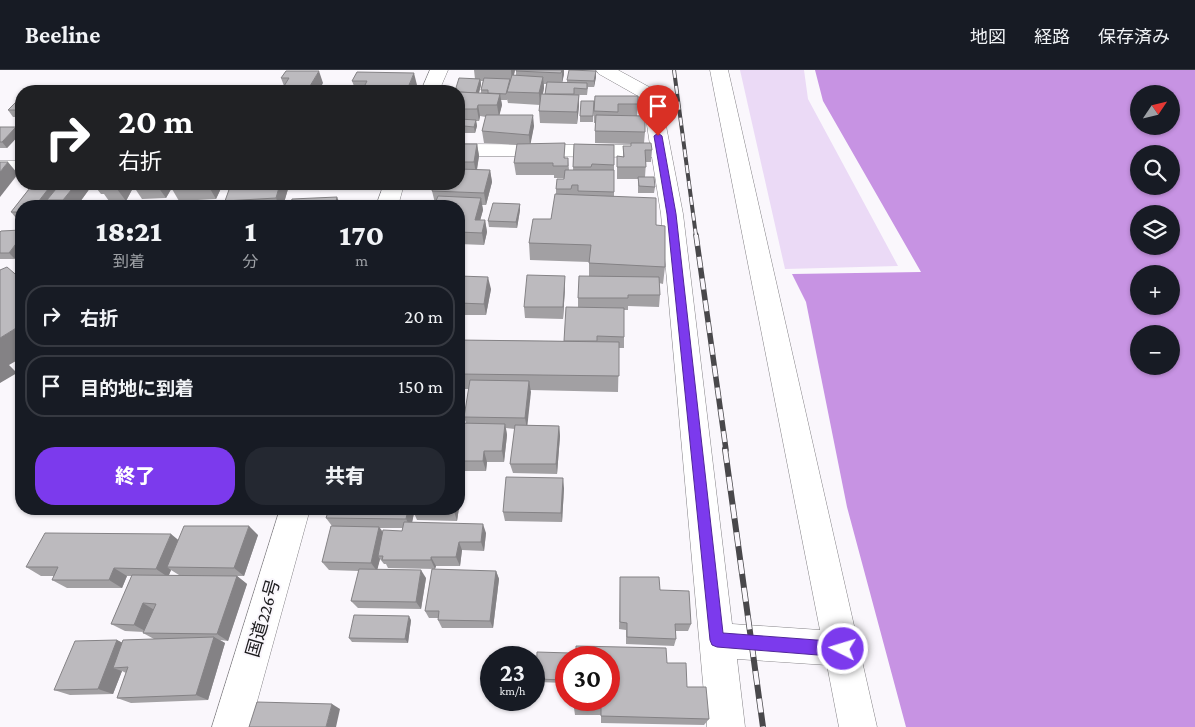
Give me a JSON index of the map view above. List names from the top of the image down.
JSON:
{
  "streets": {
    "main road": ["国道226号"]
  },
  "north": "top right",
  "page": {
    "header": "Beeline",
    "nav": ["地図", "経路", "保存済み"],
    "map_buttons": ["+", "−"],
    "turn": ["20 m", "右折"],
    "eta": [
      "18:21",
      "到着",
      "1",
      "分",
      "170",
      "m"
    ],
    "list": [
      {
        "name": "右折",
        "value": "20 m"
      },
      {
        "name": "目的地に到着",
        "value": "150 m"
      }
    ],
    "buttons": ["終了", "共有"],
    "speed": "23 km/h",
    "limit": "30"
  }
}
